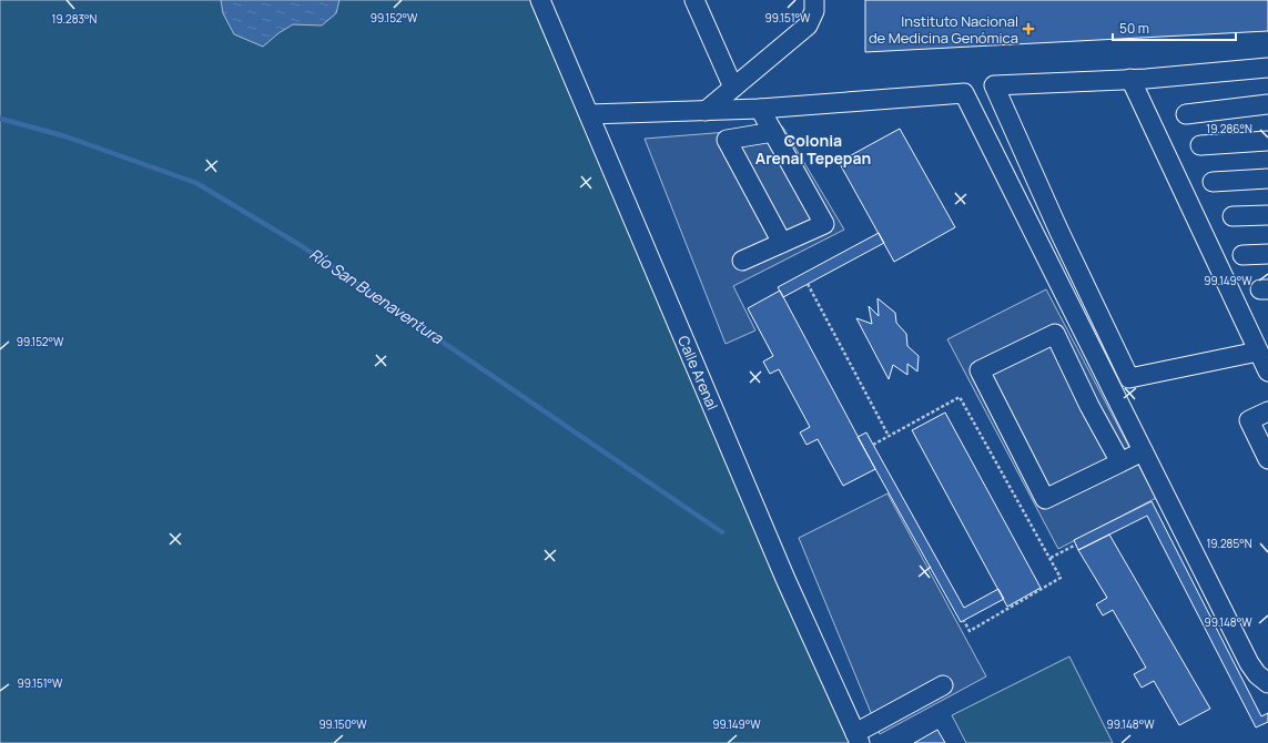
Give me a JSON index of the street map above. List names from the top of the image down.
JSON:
{
  "streets": {
    "street": ["Calle Arenal"]
  },
  "districts": ["Colonia Arenal Tepepan"],
  "water": ["Río San Buenaventura"],
  "places": {
    "health": ["Instituto Nacional de Medicina Genómica"]
  },
  "scale_bar": "50 m",
  "coordinates": [
    "99.152°W",
    "99.151°W",
    "19.283°N",
    "19.286°N",
    "99.149°W",
    "19.285°N",
    "99.148°W",
    "99.150°W"
  ]
}
